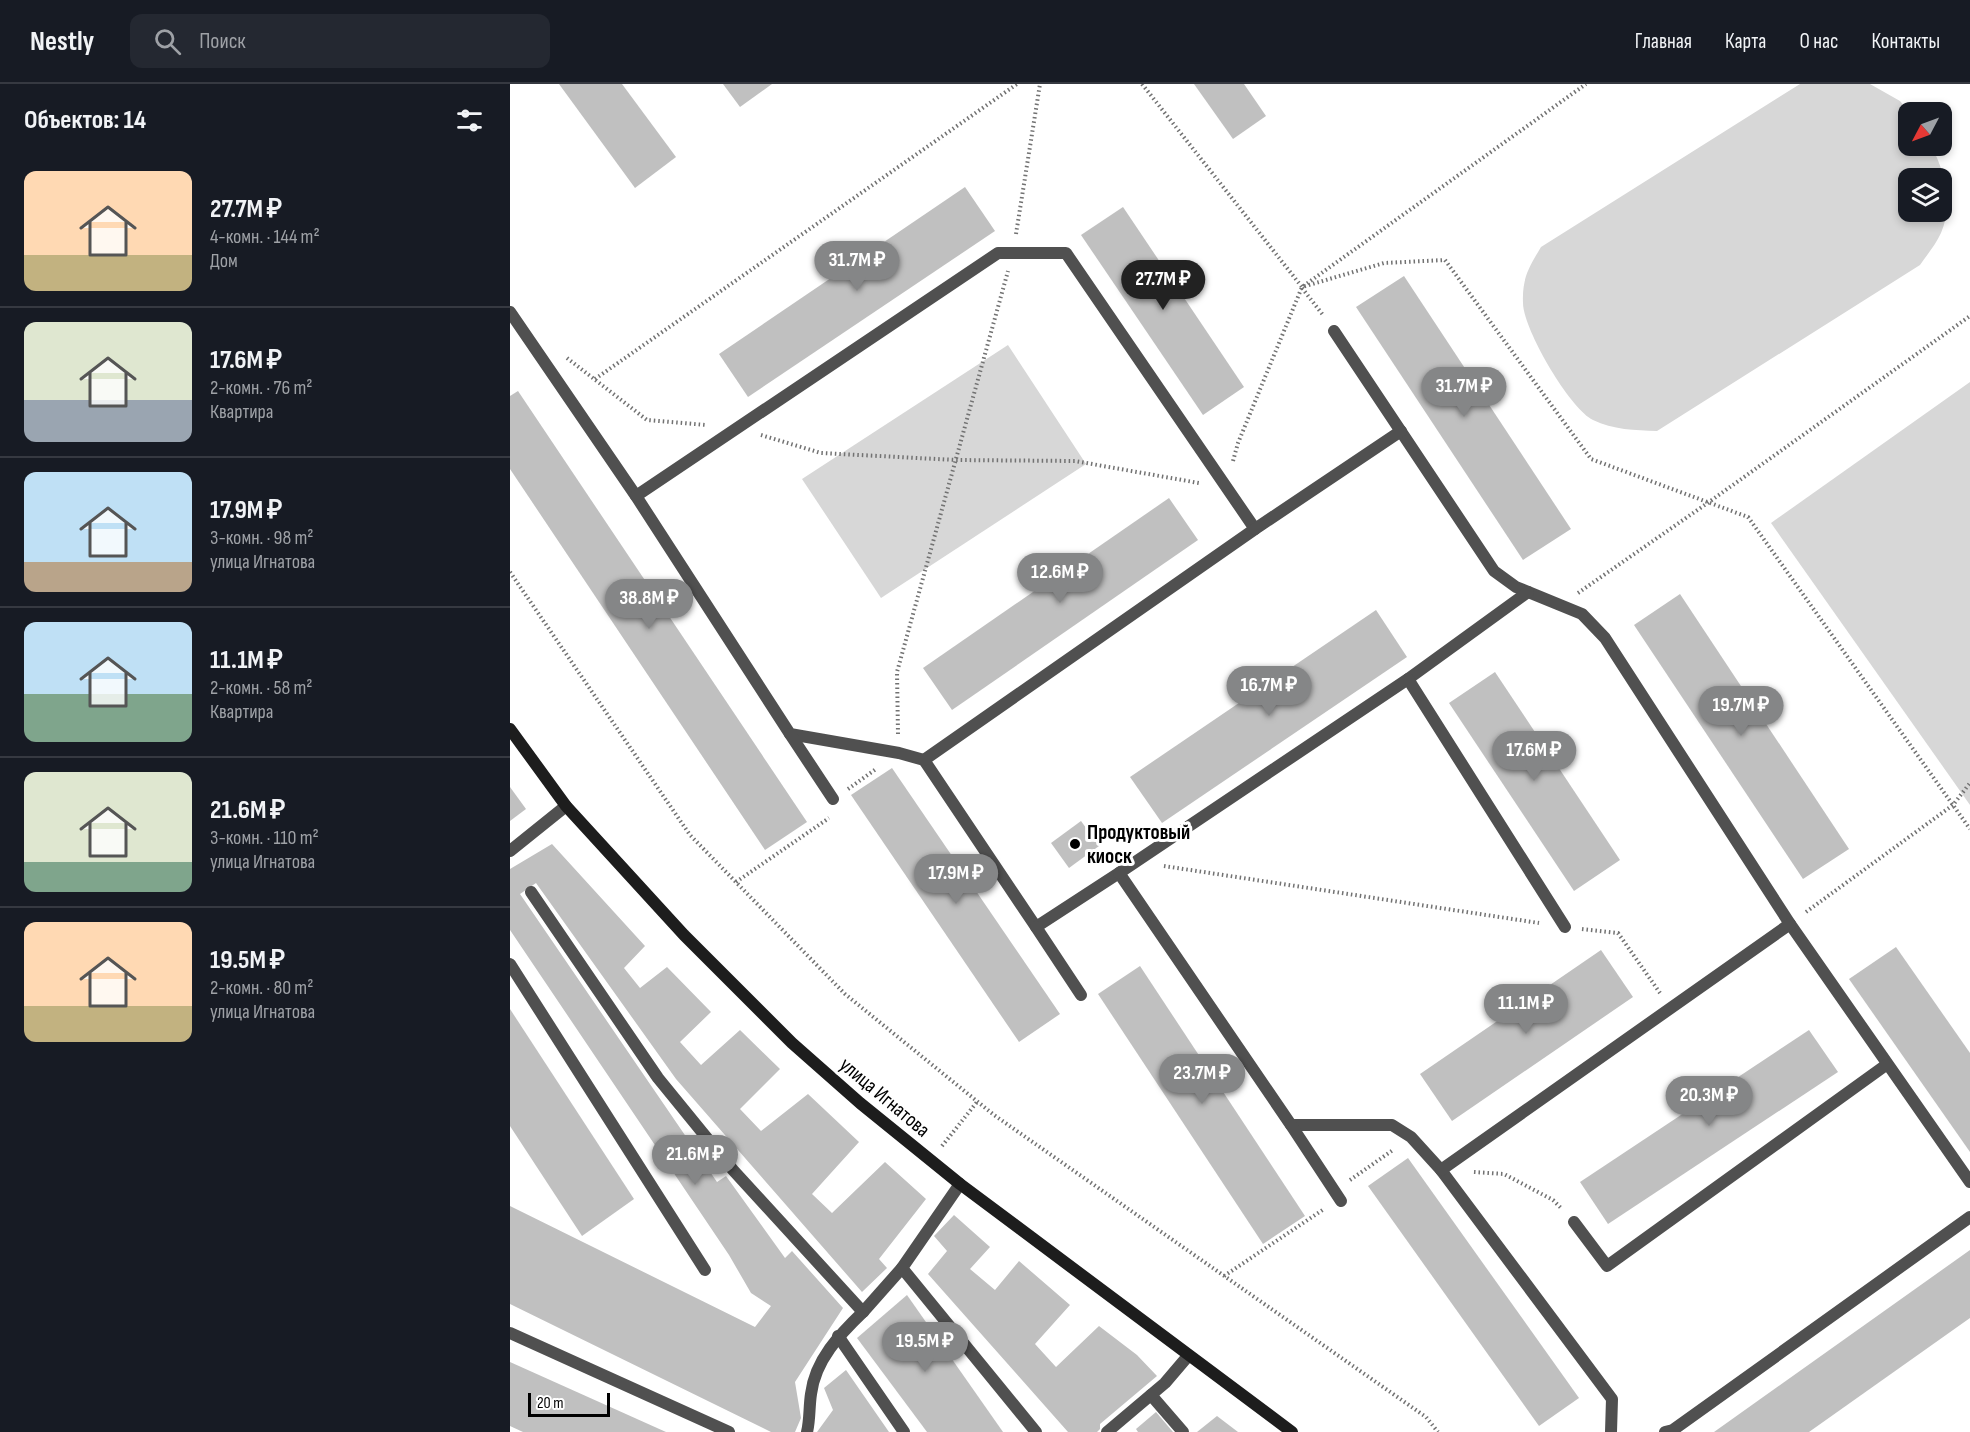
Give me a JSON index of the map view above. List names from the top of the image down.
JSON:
{
  "streets": {
    "main road": ["улица Игнатова"]
  },
  "places": ["Продуктовый киоск"],
  "scale_bar": "20 m",
  "north": "bottom left",
  "page": {
    "header": "Nestly",
    "search": "Поиск",
    "nav": [
      "Главная",
      "Карта",
      "О нас",
      "Контакты"
    ],
    "heading": "Объектов: 14",
    "list": [
      {
        "name": "27.7M ₽",
        "note": "4-комн. · 144 m² · Дом"
      },
      {
        "name": "17.6M ₽",
        "note": "2-комн. · 76 m² · Квартира"
      },
      {
        "name": "17.9M ₽",
        "note": "3-комн. · 98 m² · улица Игнатова"
      },
      {
        "name": "11.1M ₽",
        "note": "2-комн. · 58 m² · Квартира"
      },
      {
        "name": "21.6M ₽",
        "note": "3-комн. · 110 m² · улица Игнатова"
      },
      {
        "name": "19.5M ₽",
        "note": "2-комн. · 80 m² · улица Игнатова"
      }
    ],
    "price": [
      "31.7M ₽",
      "27.7M ₽",
      "31.7M ₽",
      "12.6M ₽",
      "38.8M ₽",
      "16.7M ₽",
      "19.7M ₽",
      "17.6M ₽",
      "17.9M ₽",
      "11.1M ₽",
      "23.7M ₽",
      "20.3M ₽",
      "21.6M ₽",
      "19.5M ₽"
    ],
    "scale": "20 m"
  }
}
